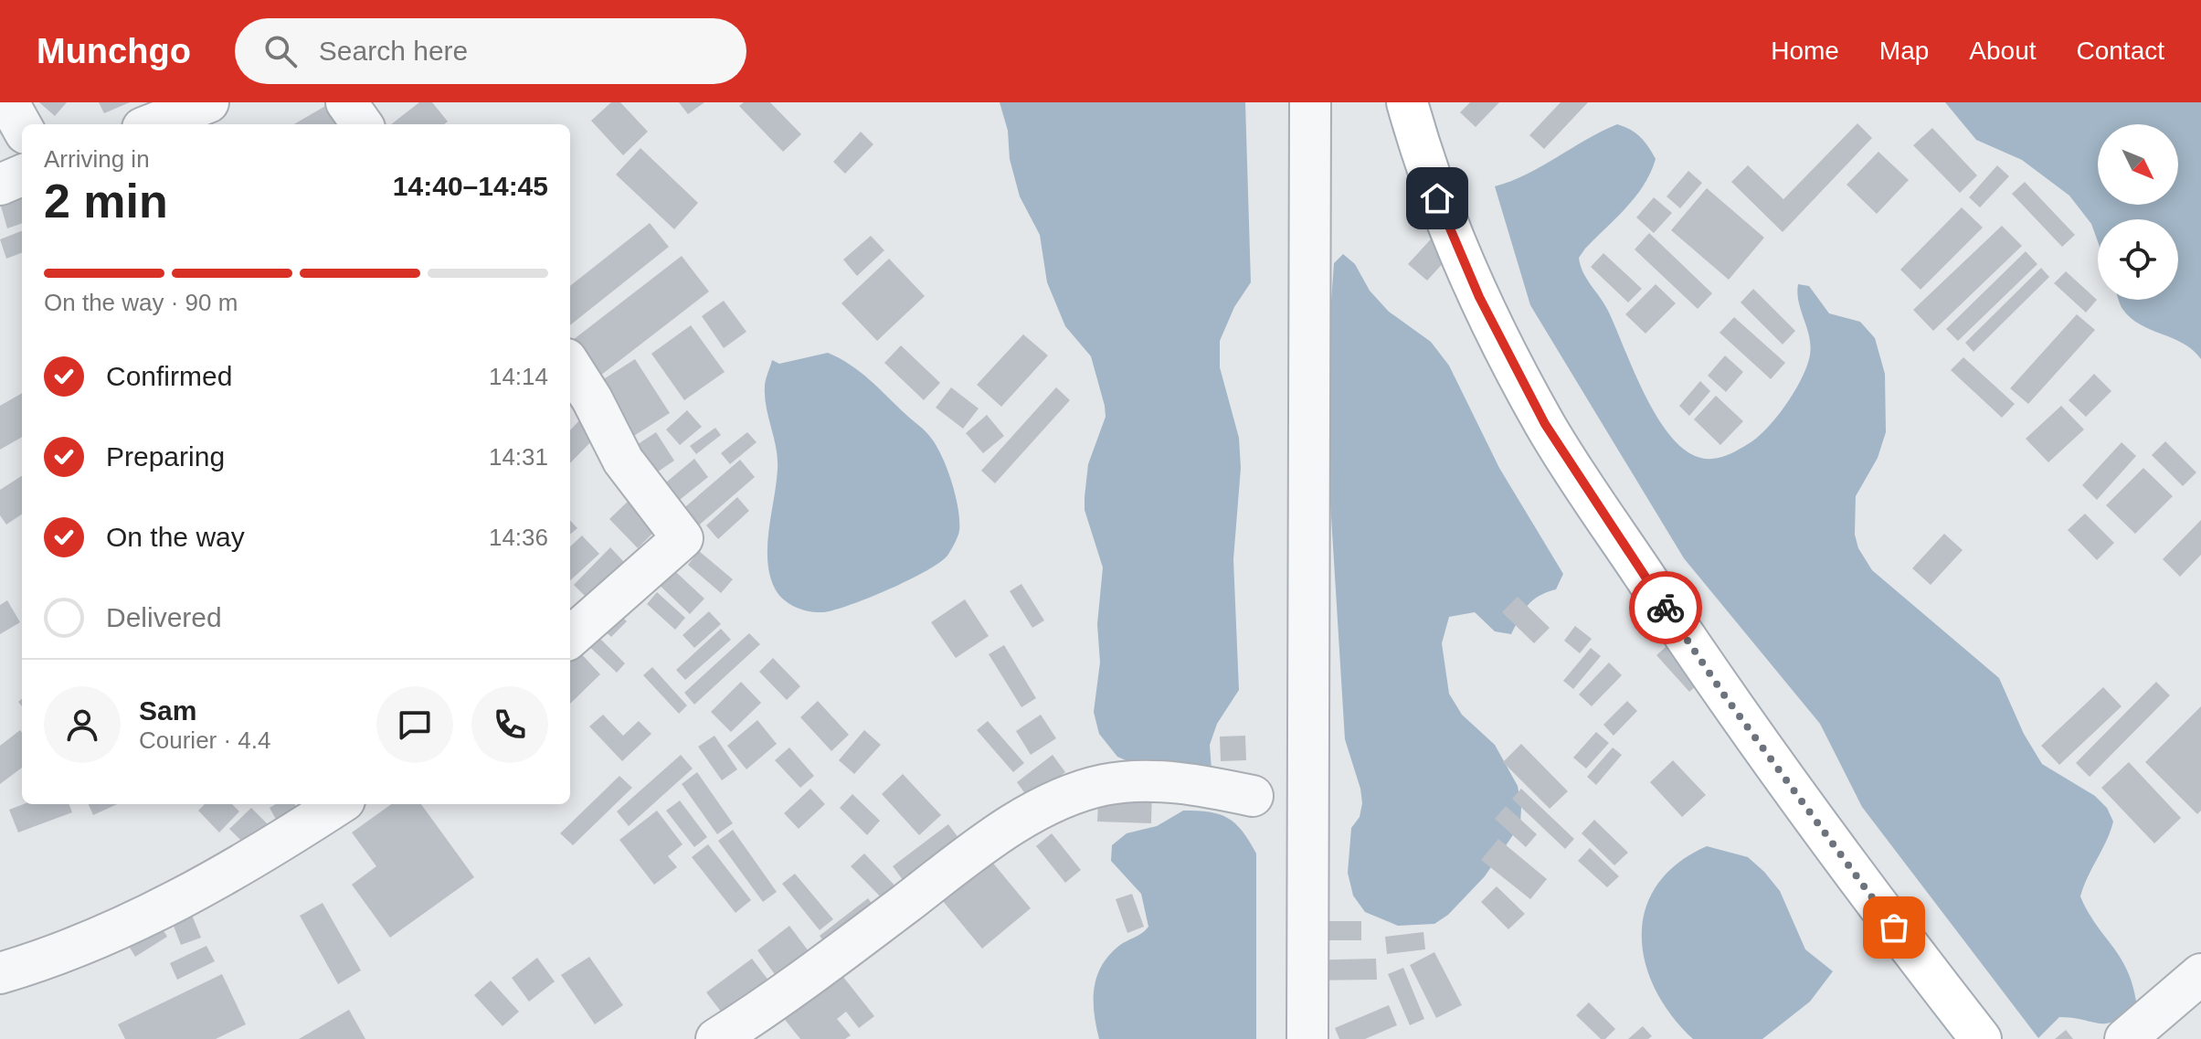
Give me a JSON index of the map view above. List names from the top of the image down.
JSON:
{
  "north": "bottom right",
  "page": {
    "header": "Munchgo",
    "search": "Search here",
    "nav": [
      "Home",
      "Map",
      "About",
      "Contact"
    ],
    "heading": ["2 min", "Arriving in", "14:40–14:45"],
    "panel": ["Sam", "Courier · 4.4"],
    "bar": "On the way · 90 m",
    "list": [
      ["Confirmed", "14:14"],
      ["Preparing", "14:31"],
      ["On the way", "14:36"],
      "Delivered"
    ]
  }
}
